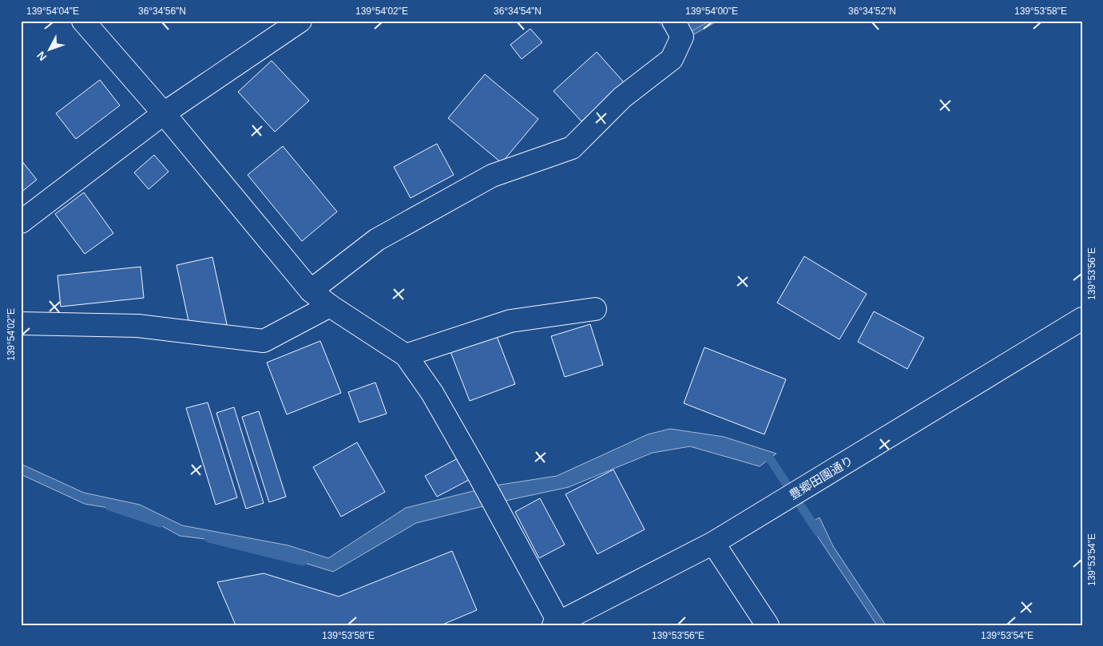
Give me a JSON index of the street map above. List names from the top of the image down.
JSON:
{
  "streets": {
    "street": ["豊郷田園通り"]
  },
  "north": "bottom left",
  "coordinates": [
    "139°54'04\"E",
    "36°34'56\"N",
    "139°54'02\"E",
    "36°34'54\"N",
    "139°54'00\"E",
    "36°34'52\"N",
    "139°53'58\"E",
    "139°53'56\"E",
    "139°53'54\"E"
  ]
}
